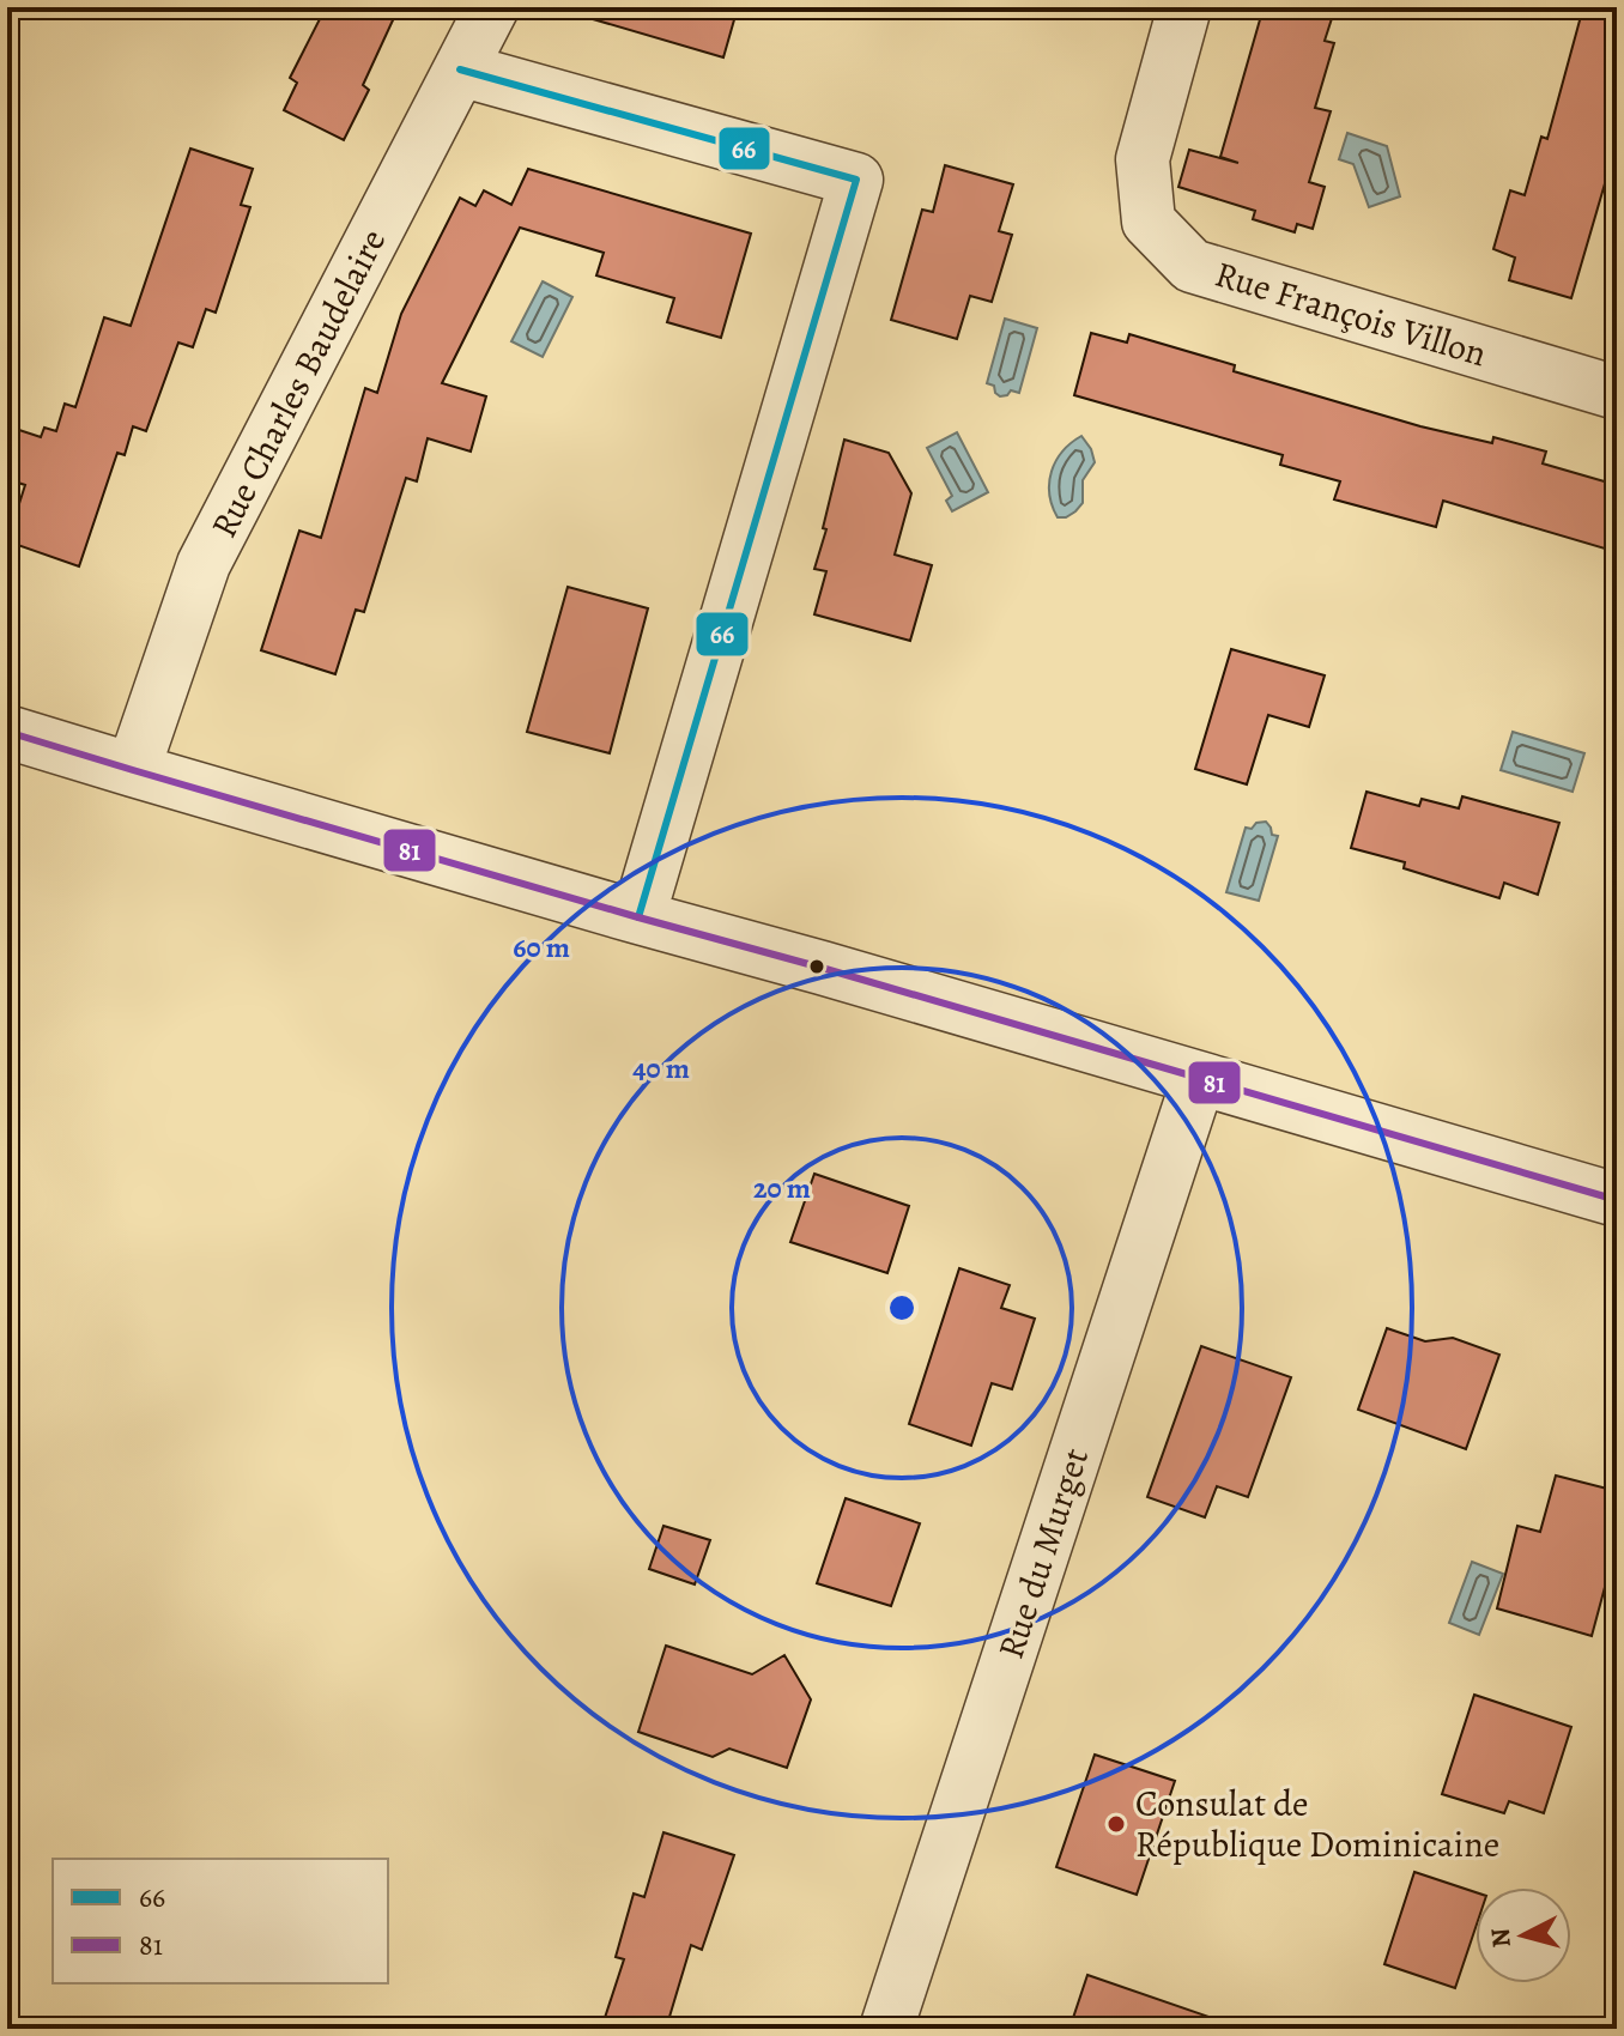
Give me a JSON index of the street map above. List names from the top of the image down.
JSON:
{
  "streets": {
    "street": ["Rue François Villon", "Rue Charles Baudelaire", "Rue du Murget"]
  },
  "places": ["Consulat de République Dominicaine"],
  "lines": ["transit line 66", "transit line 81"],
  "legend": ["66", "81"],
  "north": "left",
  "rings": ["60 m", "40 m", "20 m"]
}
